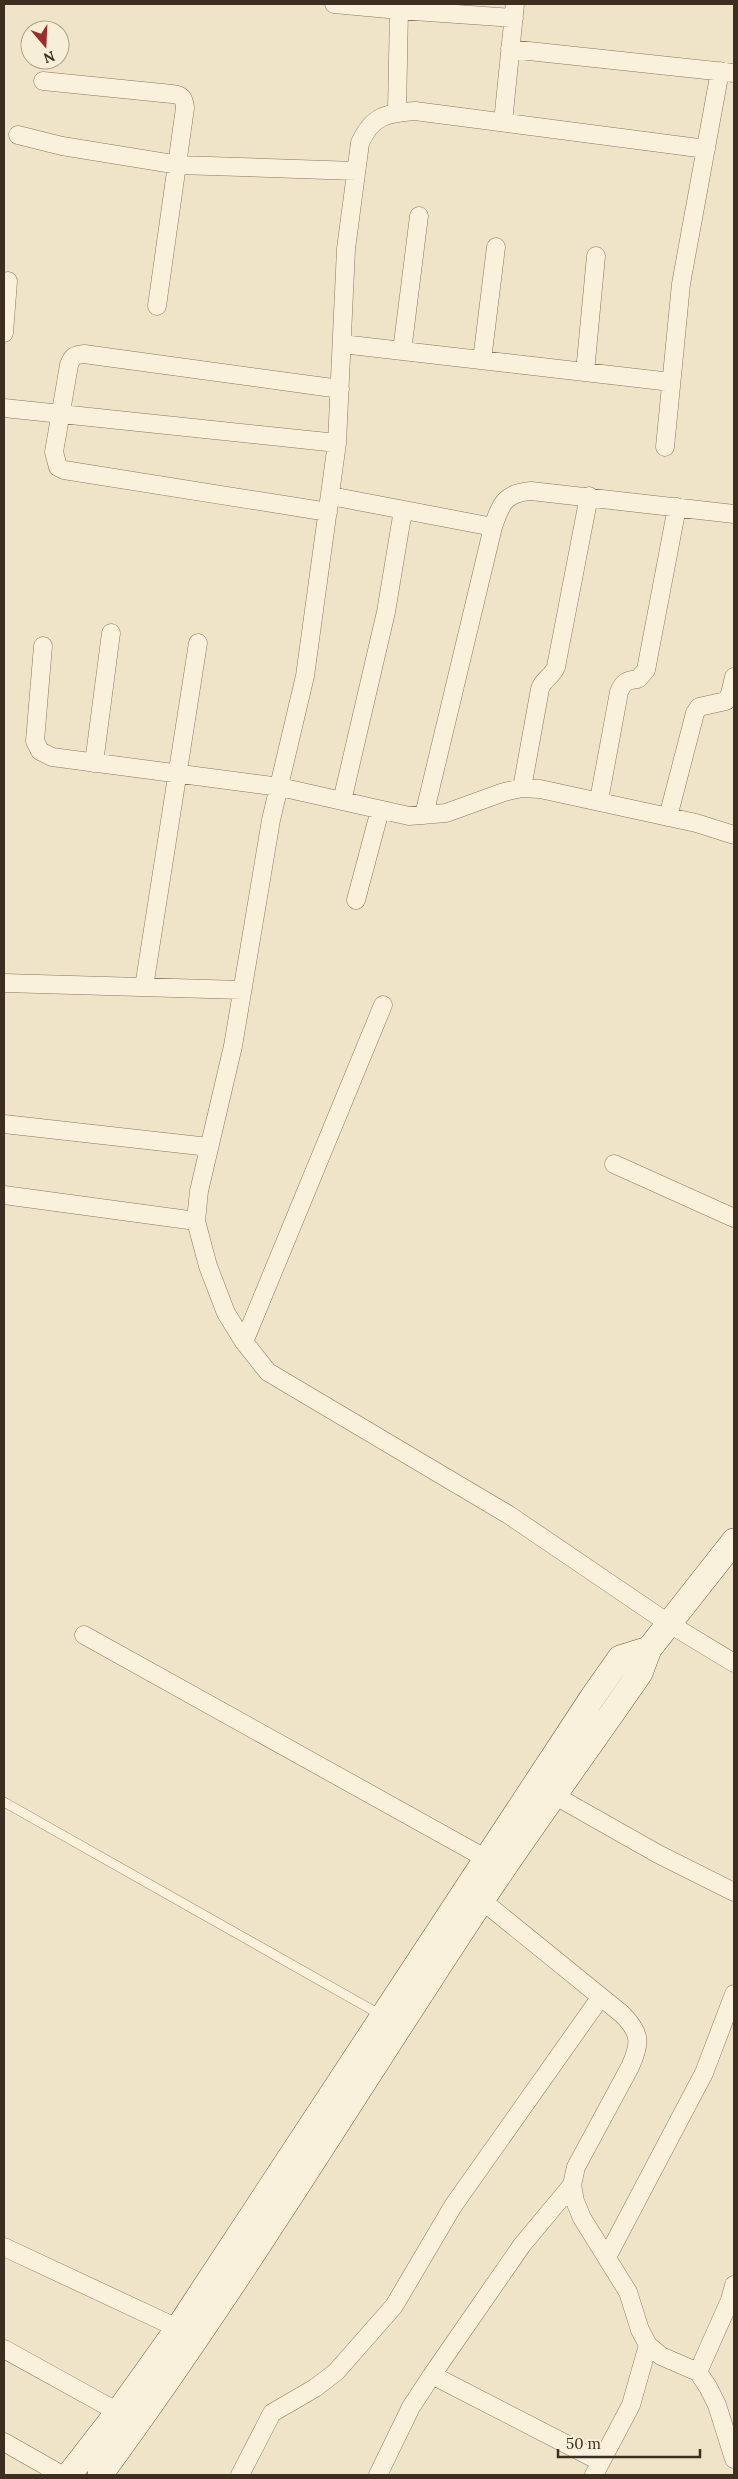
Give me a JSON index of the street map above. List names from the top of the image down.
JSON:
{
  "scale_bar": "50 m",
  "north": "bottom"
}
